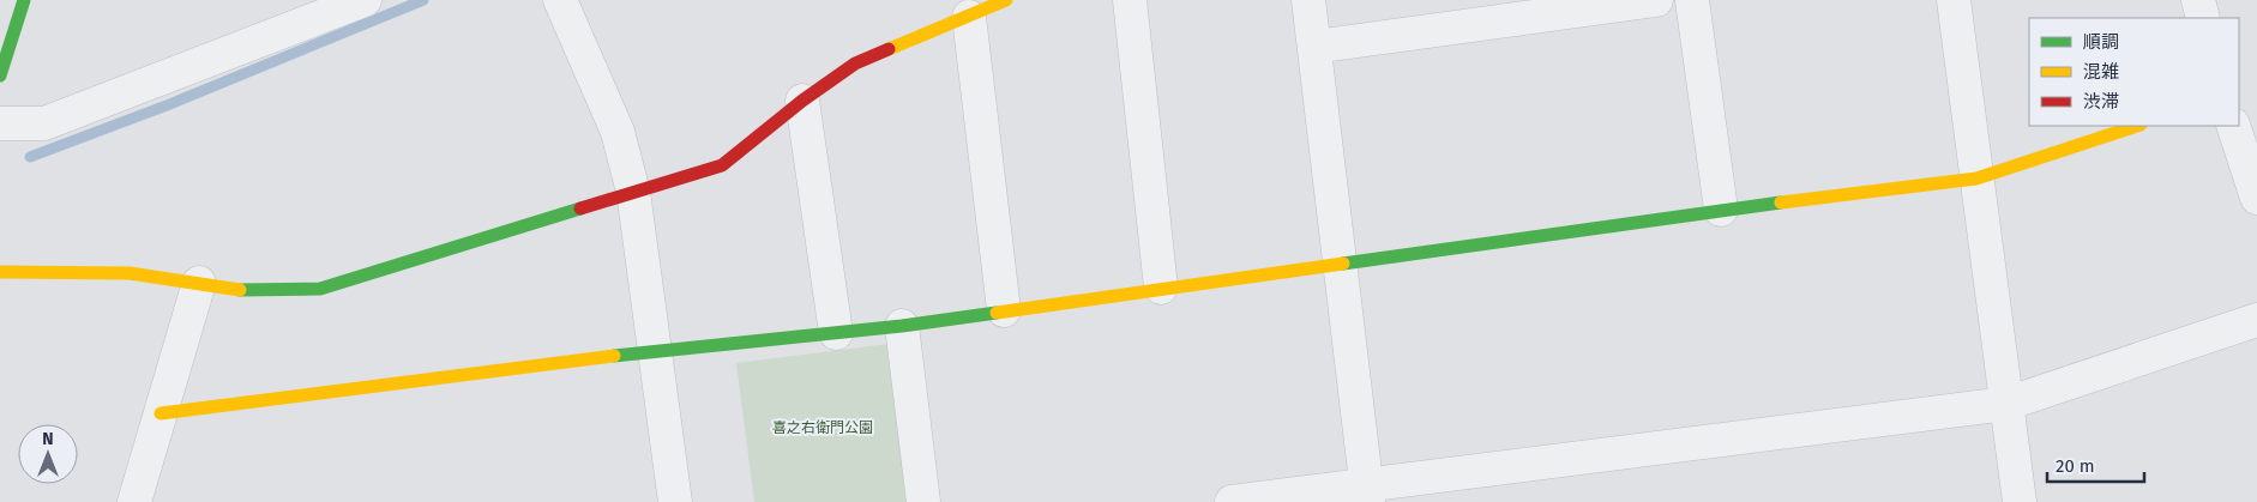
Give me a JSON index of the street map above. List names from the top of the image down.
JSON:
{
  "parks": ["喜之右衛門公園"],
  "legend": ["順調", "混雑", "渋滞"],
  "scale_bar": "20 m",
  "north": "top"
}
